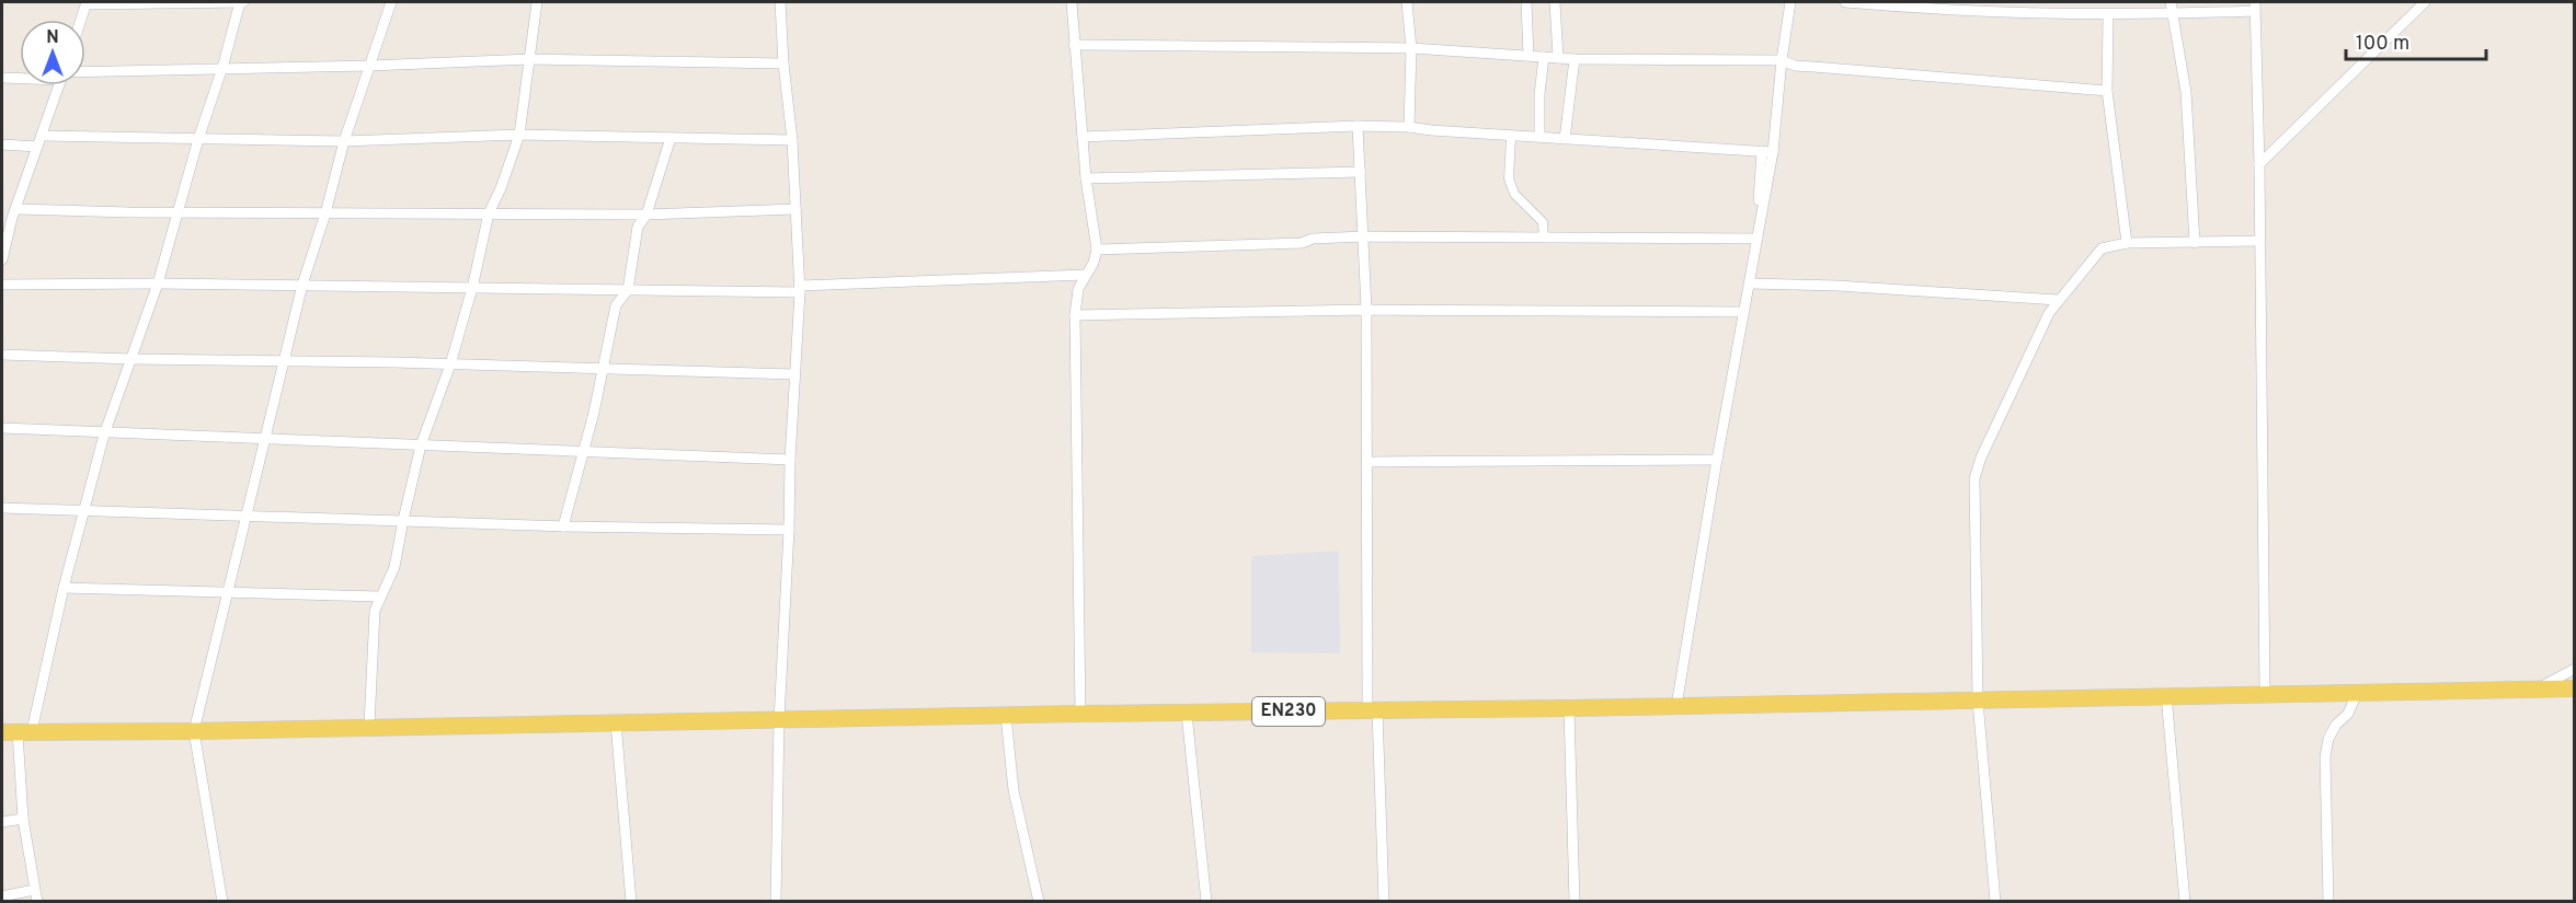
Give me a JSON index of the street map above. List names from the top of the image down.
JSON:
{
  "streets": {
    "main road": ["EN230"]
  },
  "scale_bar": "100 m",
  "north": "top"
}
